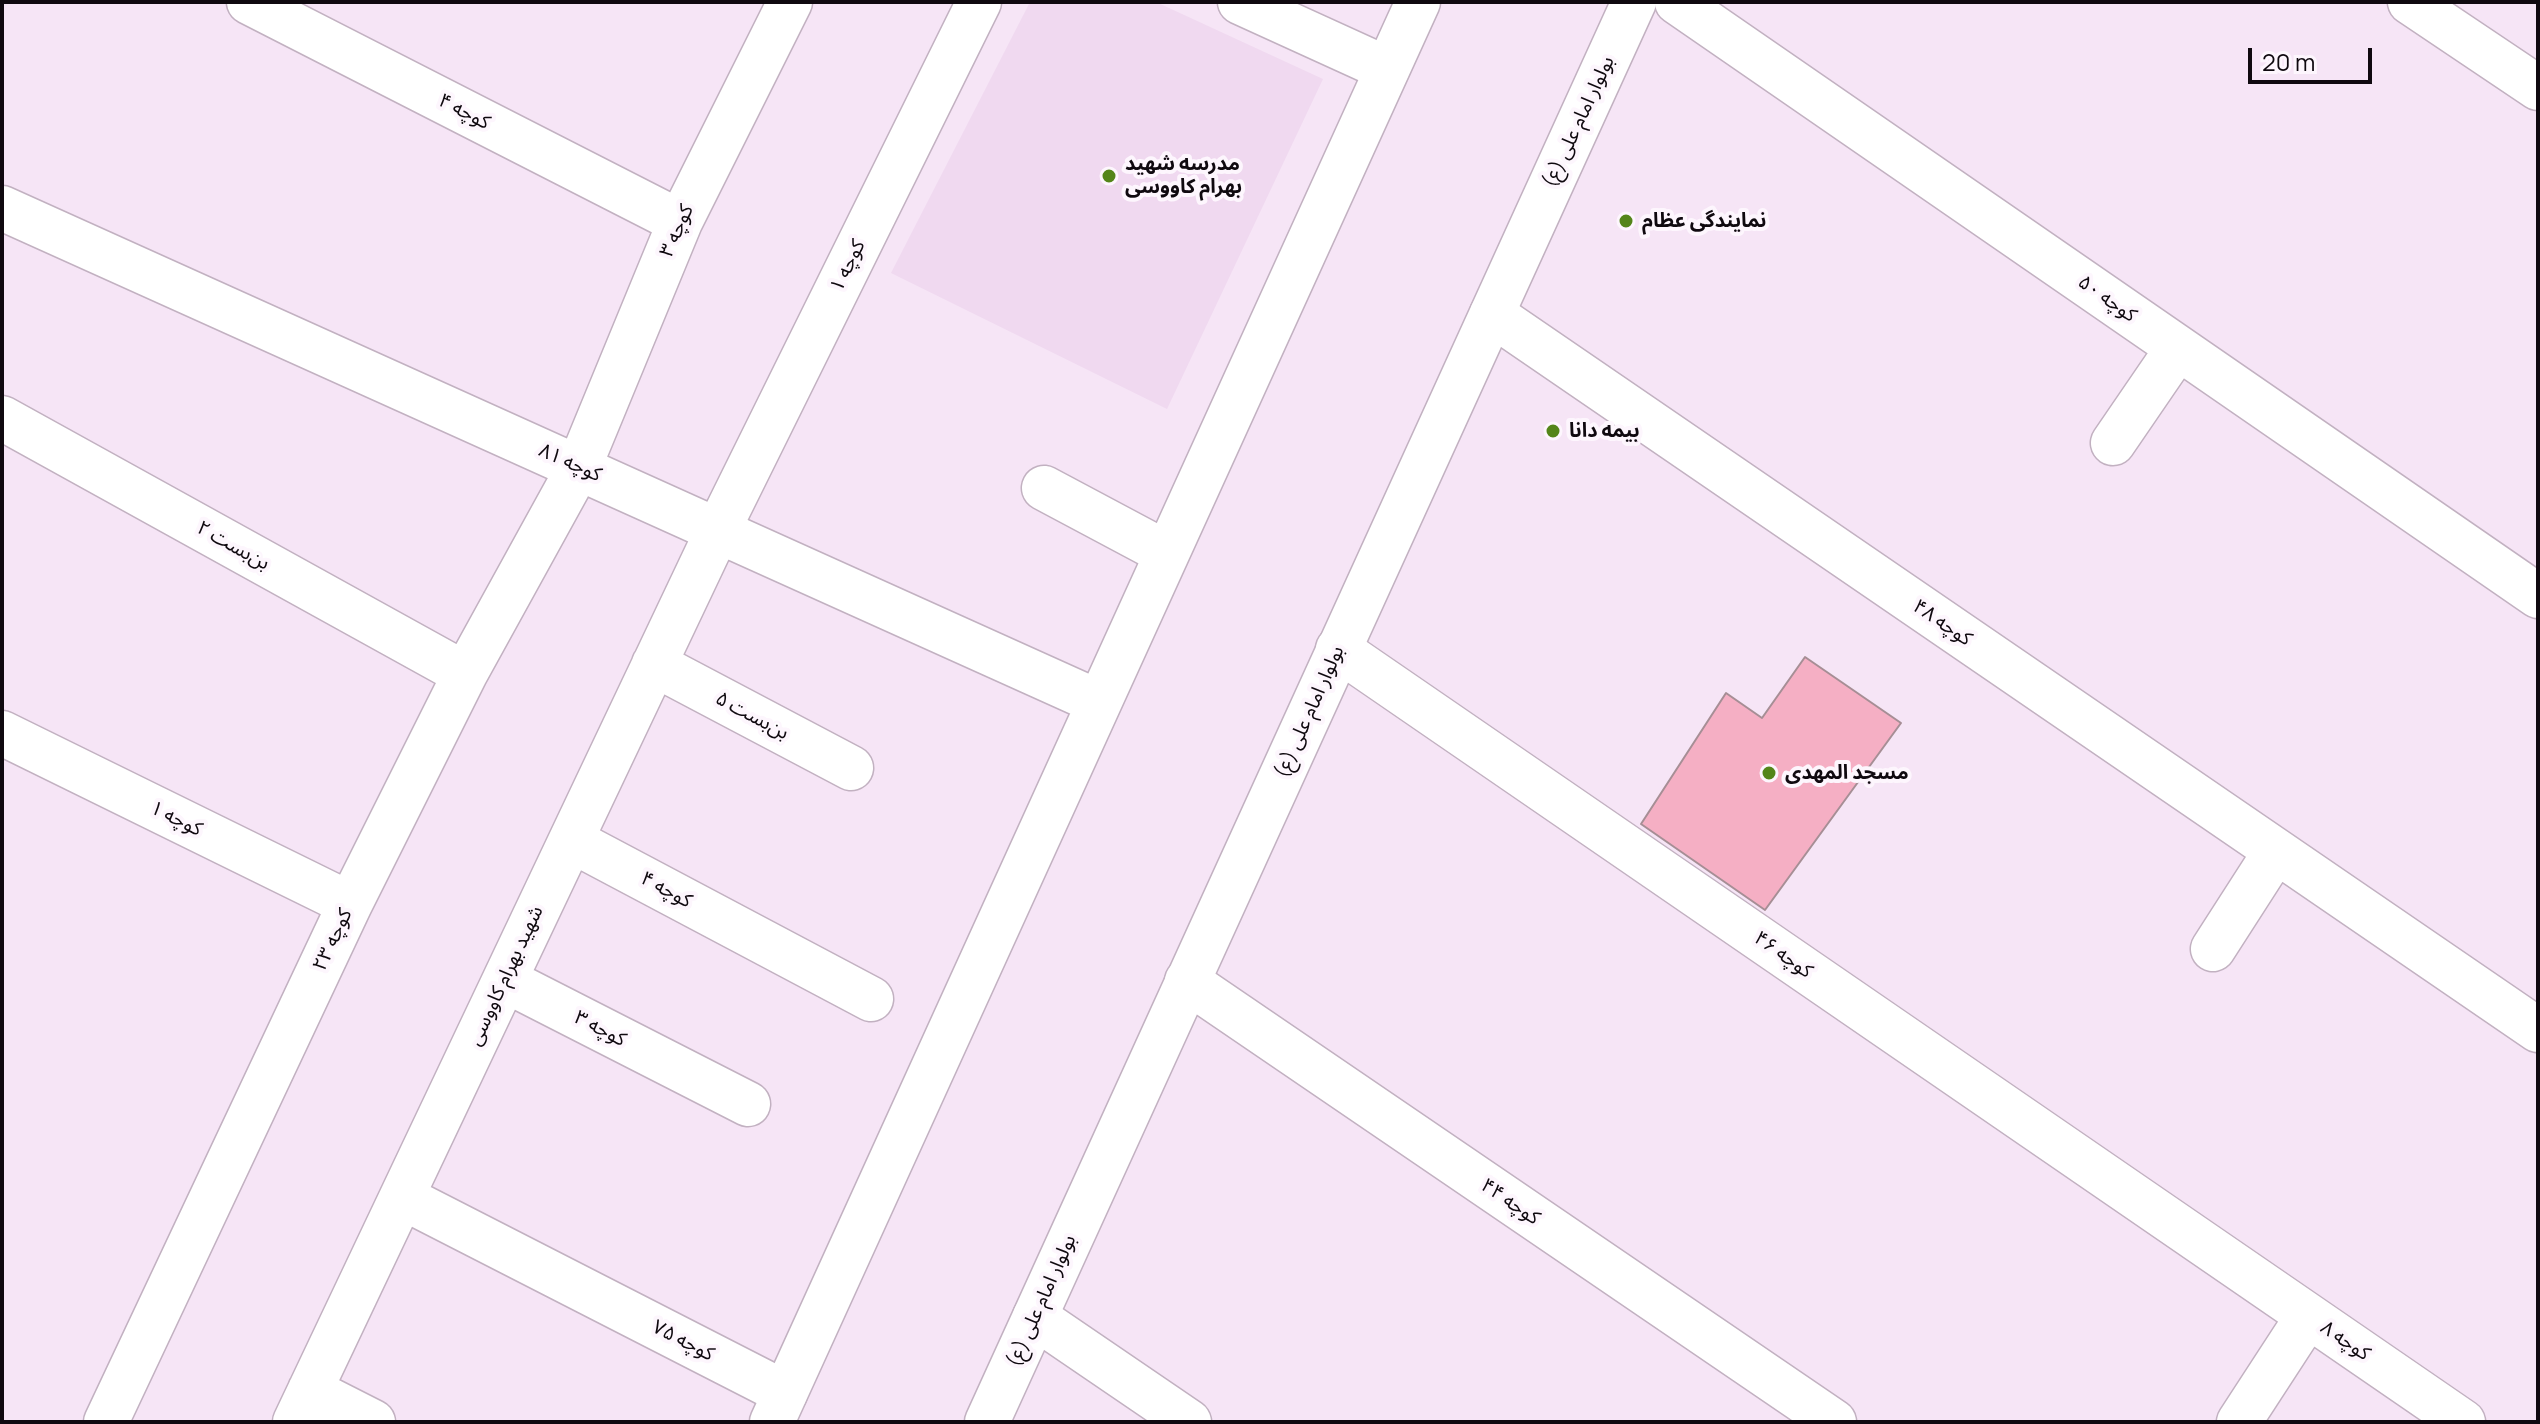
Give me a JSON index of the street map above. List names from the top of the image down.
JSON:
{
  "streets": {
    "street": [
      "کوچه ۴",
      "بولوار امام علی (ع)",
      "کوچه ۳",
      "کوچه ۱",
      "کوچه ۵۰",
      "کوچه ۸۱",
      "بن‌بست ۲",
      "کوچه ۴۸",
      "بن‌بست ۵",
      "کوچه ۲۳",
      "کوچه ۴۶",
      "شهید بهرام کاووسی",
      "کوچه ۴۴",
      "کوچه ۷۵",
      "کوچه ۸"
    ]
  },
  "crossings": [
    ["کوچه ۴", "کوچه ۳"],
    ["کوچه ۴", "شهید بهرام کاووسی"],
    ["بولوار امام علی (ع)", "کوچه ۴۸"],
    ["بولوار امام علی (ع)", "کوچه ۴۶"],
    ["بولوار امام علی (ع)", "کوچه ۴۴"],
    ["کوچه ۳", "کوچه ۸۱"],
    ["کوچه ۳", "کوچه ۲۳"],
    ["کوچه ۳", "شهید بهرام کاووسی"],
    ["کوچه ۱", "کوچه ۸۱"],
    ["کوچه ۱", "کوچه ۲۳"],
    ["کوچه ۱", "شهید بهرام کاووسی"],
    ["کوچه ۸۱", "کوچه ۲۳"],
    ["کوچه ۸۱", "شهید بهرام کاووسی"],
    ["بن‌بست ۲", "کوچه ۲۳"],
    ["بن‌بست ۵", "شهید بهرام کاووسی"],
    ["کوچه ۴۶", "کوچه ۸"],
    ["شهید بهرام کاووسی", "کوچه ۷۵"]
  ],
  "places": [
    "مدرسه شهید بهرام کاووسی",
    "نمایندگی عظام",
    "بیمه دانا",
    "مسجد المهدی"
  ],
  "scale_bar": "20 m"
}
